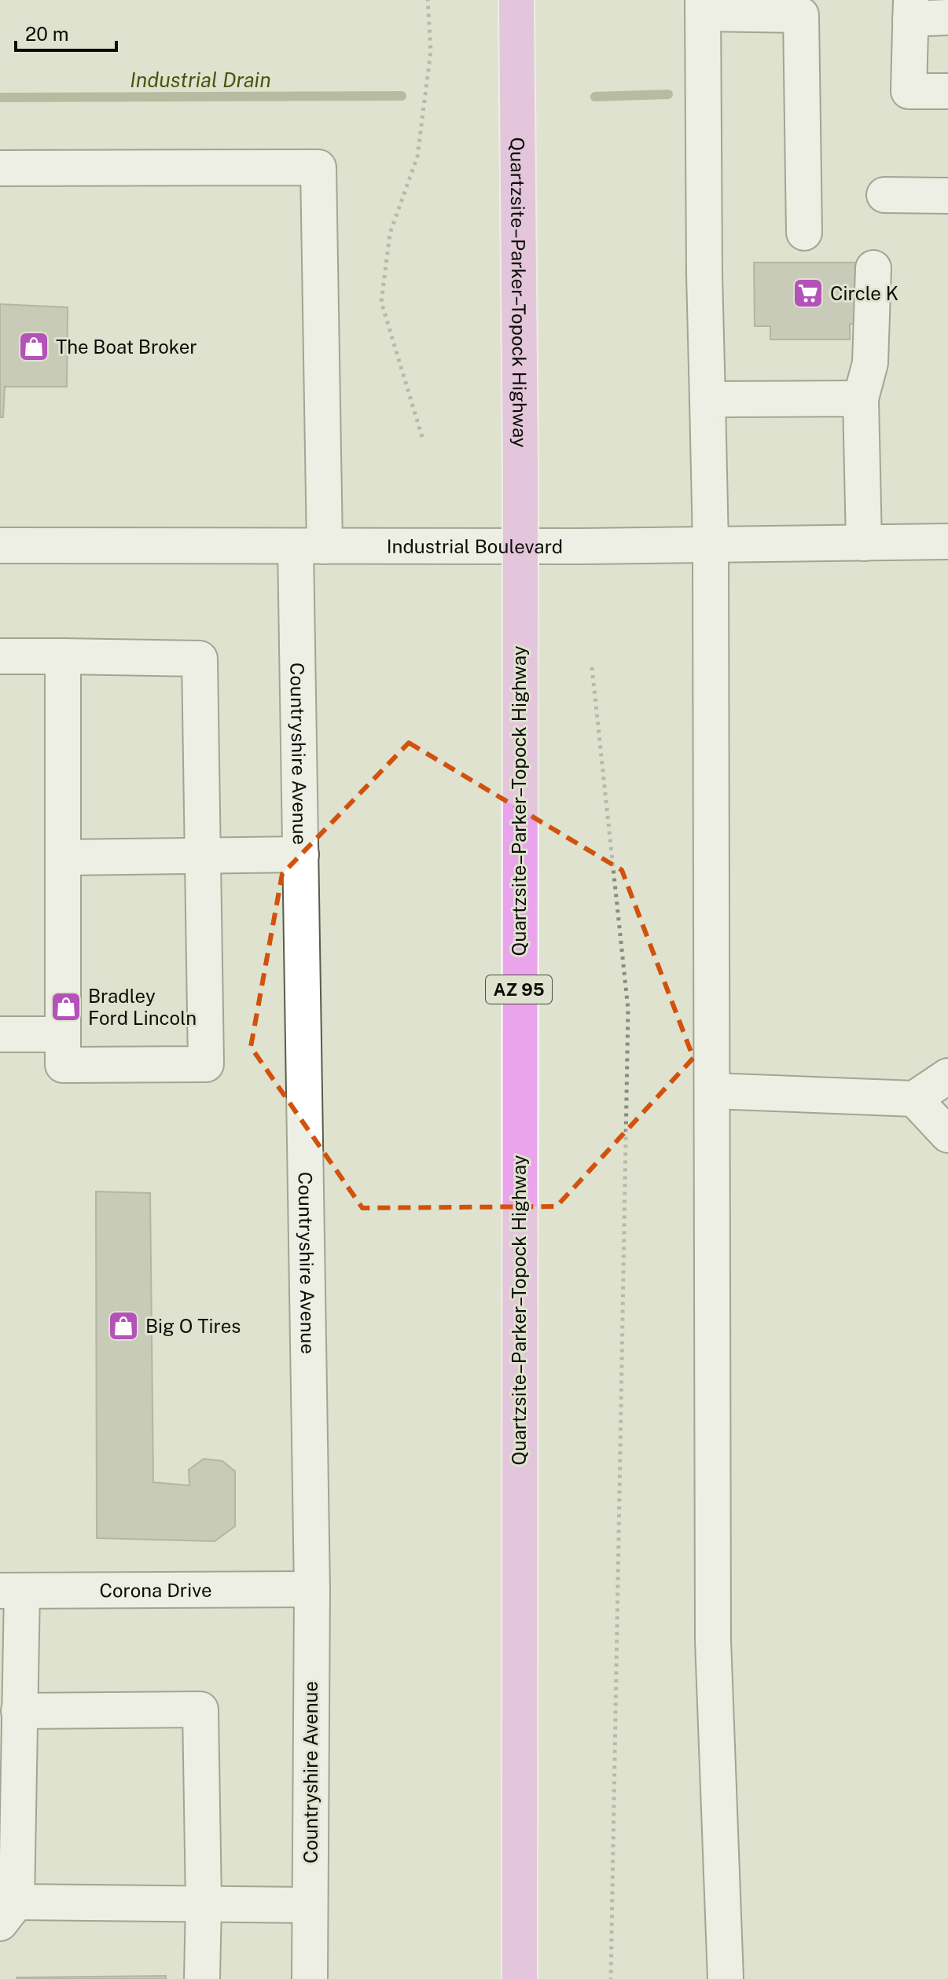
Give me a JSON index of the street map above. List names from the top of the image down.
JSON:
{
  "streets": {
    "highway": ["Quartzsite–Parker–Topock Highway", "AZ 95"],
    "street": ["Industrial Boulevard", "Countryshire Avenue", "Corona Drive"]
  },
  "crossings": [
    ["Quartzsite–Parker–Topock Highway", "Industrial Boulevard"],
    ["Industrial Boulevard", "Countryshire Avenue"],
    ["Countryshire Avenue", "Corona Drive"]
  ],
  "water": ["Industrial Drain"],
  "places": {
    "supermarket": ["Circle K"],
    "shop": ["The Boat Broker", "Bradley Ford Lincoln", "Big O Tires"]
  },
  "scale_bar": "20 m"
}
